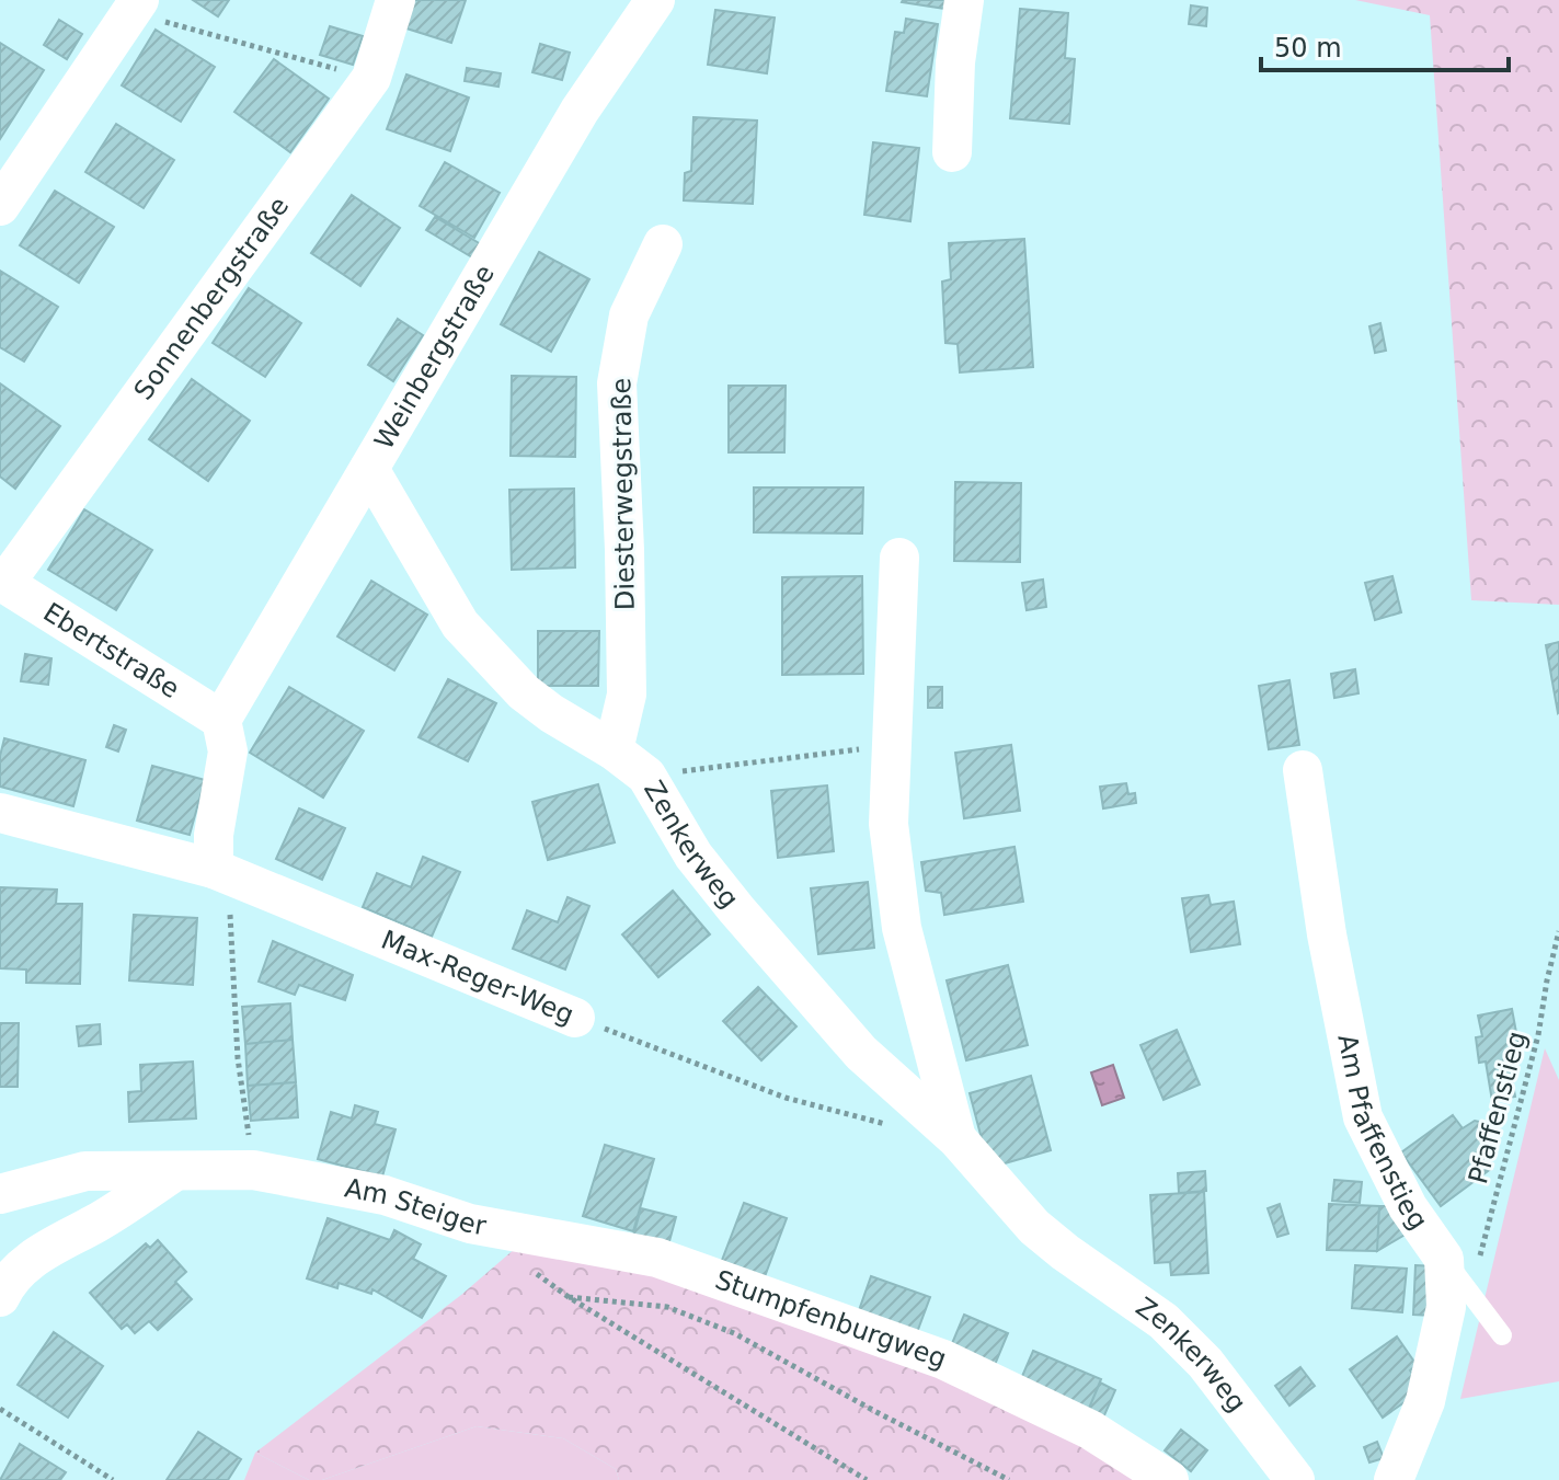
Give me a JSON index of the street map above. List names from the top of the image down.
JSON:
{
  "streets": {
    "street": [
      "Sonnenbergstraße",
      "Weinbergstraße",
      "Diesterwegstraße",
      "Ebertstraße",
      "Zenkerweg",
      "Max-Reger-Weg",
      "Am Pfaffenstieg",
      "Am Steiger",
      "Stumpfenburgweg"
    ],
    "path": ["Pfaffenstieg"]
  },
  "crossings": [
    ["Sonnenbergstraße", "Ebertstraße"],
    ["Weinbergstraße", "Ebertstraße"],
    ["Weinbergstraße", "Zenkerweg"],
    ["Diesterwegstraße", "Zenkerweg"],
    ["Am Steiger", "Stumpfenburgweg"]
  ],
  "scale_bar": "50 m"
}
